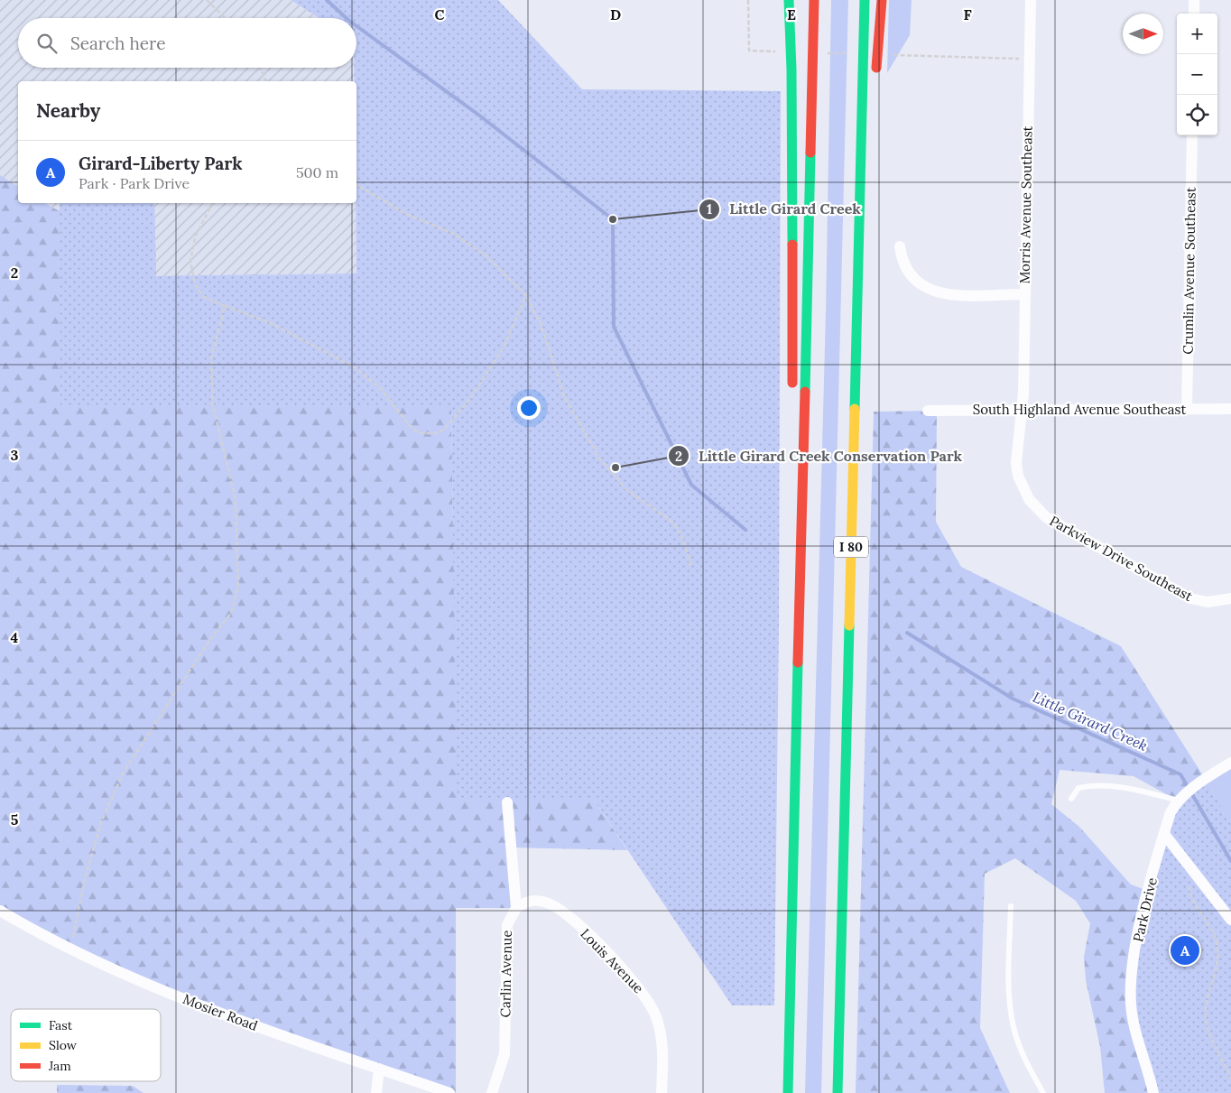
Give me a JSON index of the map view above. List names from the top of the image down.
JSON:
{
  "streets": {
    "highway": ["I 80"],
    "street": [
      "Morris Avenue Southeast",
      "Crumlin Avenue Southeast",
      "South Highland Avenue Southeast",
      "Parkview Drive Southeast",
      "Park Drive",
      "Louis Avenue",
      "Carlin Avenue",
      "Mosier Road"
    ]
  },
  "crossings": [
    ["Morris Avenue Southeast", "South Highland Avenue Southeast"],
    ["Morris Avenue Southeast", "Parkview Drive Southeast"],
    ["Crumlin Avenue Southeast", "South Highland Avenue Southeast"],
    ["South Highland Avenue Southeast", "Parkview Drive Southeast"],
    ["Louis Avenue", "Carlin Avenue"]
  ],
  "water": ["Little Girard Creek"],
  "places": ["Little Girard Creek", "Little Girard Creek Conservation Park"],
  "legend": ["Fast", "Slow", "Jam"],
  "north": "right",
  "page": {
    "map_buttons": ["+", "−"],
    "search": "Search here",
    "heading": "Nearby",
    "list": [
      {
        "mark": "A",
        "name": "Girard-Liberty Park",
        "note": "Park · Park Drive",
        "value": "500 m"
      }
    ],
    "pins": "A"
  },
  "grid": {
    "columns": [
      "C",
      "D",
      "E",
      "F"
    ],
    "rows": [
      "2",
      "3",
      "4",
      "5"
    ]
  }
}
